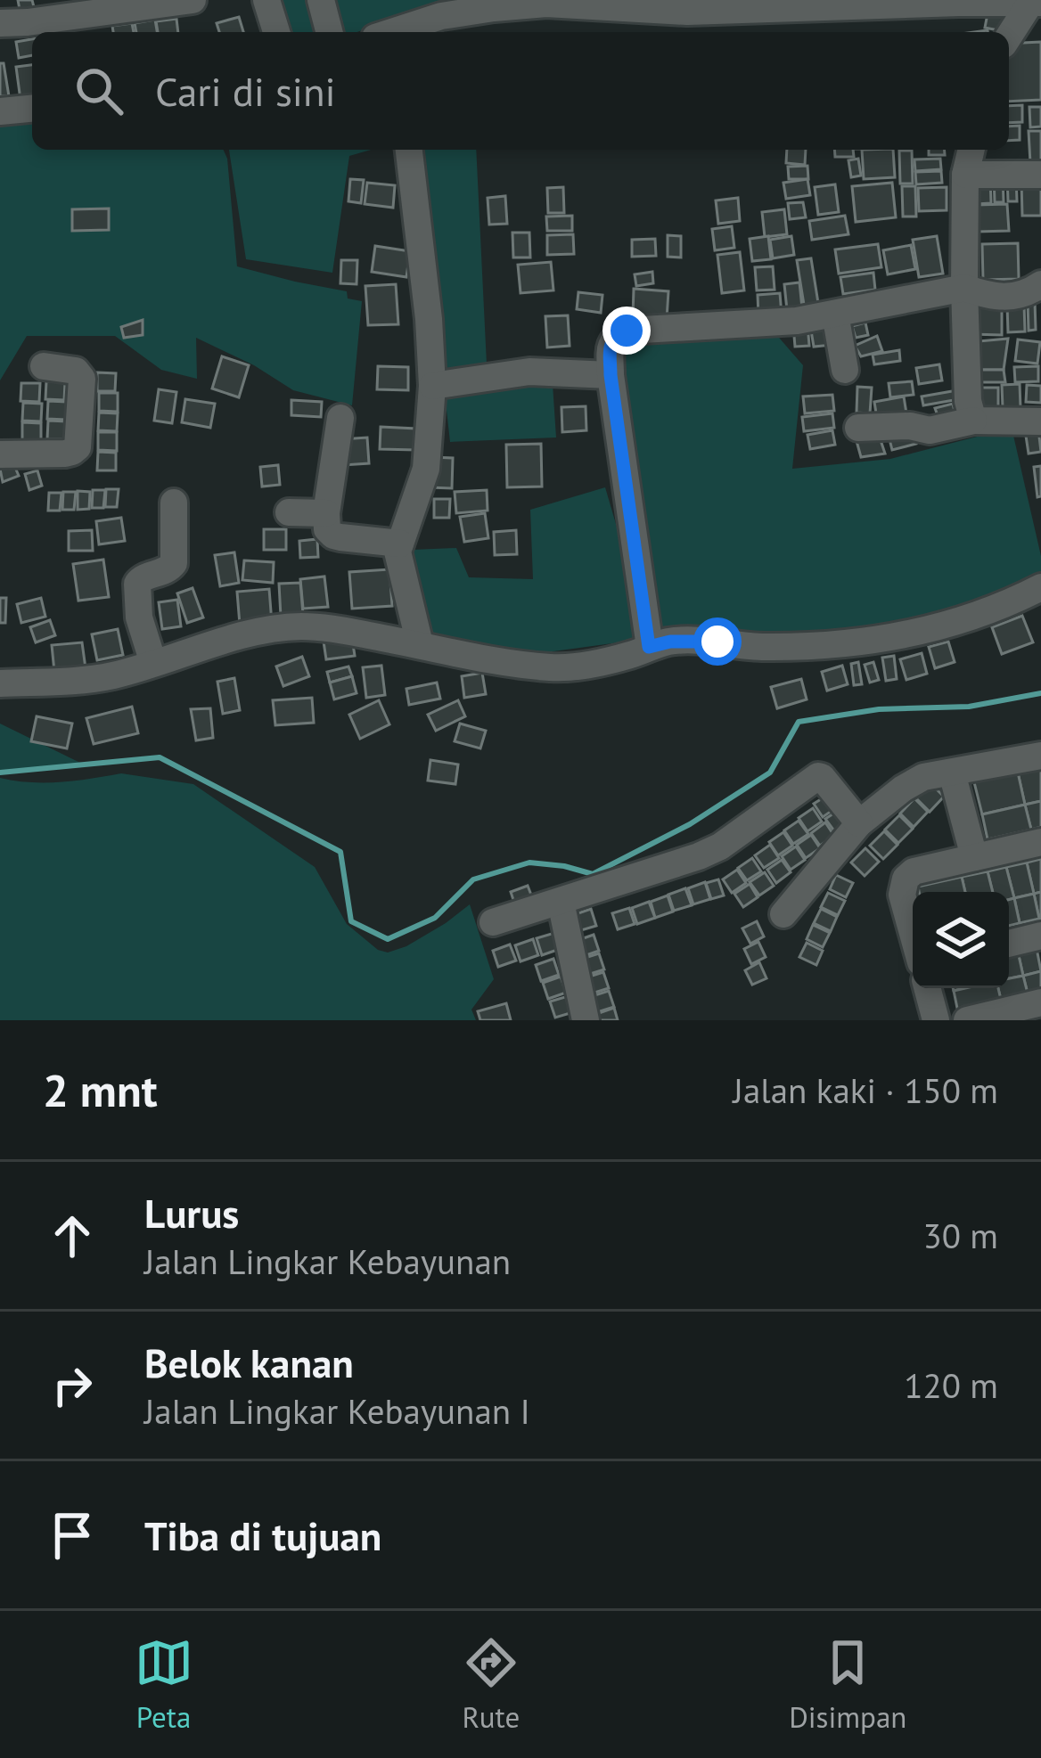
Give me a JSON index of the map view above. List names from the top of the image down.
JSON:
{
  "page": {
    "search": "Cari di sini",
    "heading": ["2 mnt", "Jalan kaki · 150 m"],
    "list": [
      ["Lurus", "Jalan Lingkar Kebayunan", "30 m"],
      ["Belok kanan", "Jalan Lingkar Kebayunan I", "120 m"],
      "Tiba di tujuan"
    ],
    "nav": ["Peta", "Rute", "Disimpan"]
  }
}
